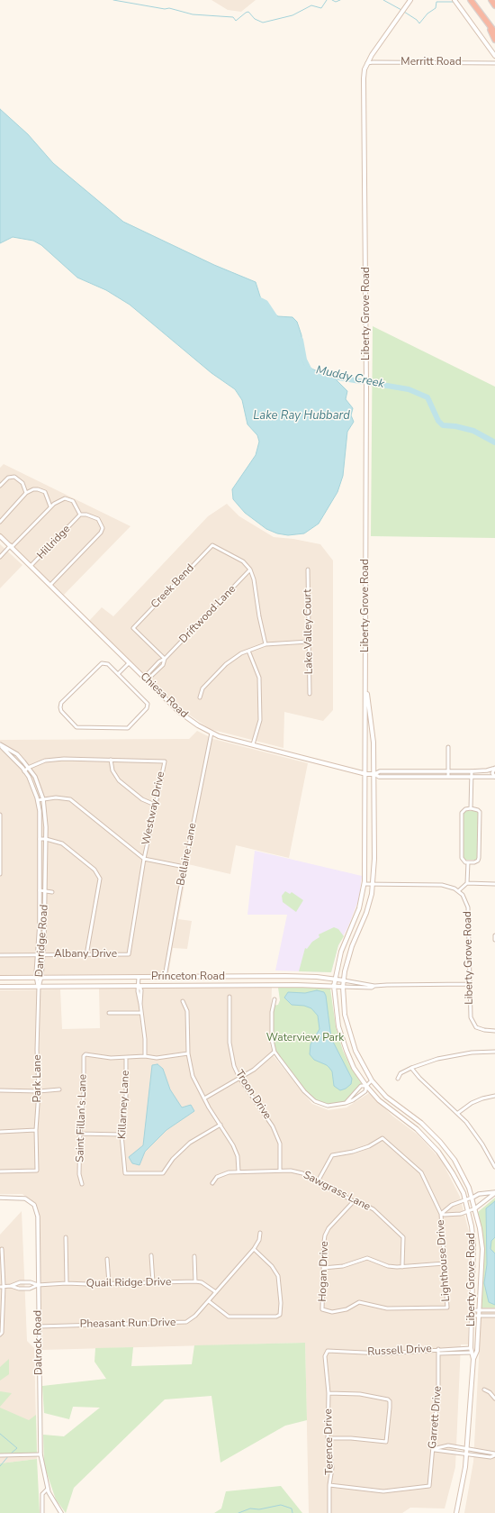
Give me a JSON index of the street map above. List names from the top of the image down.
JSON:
{
  "streets": {
    "main road": ["Liberty Grove Road", "Chiesa Road", "Princeton Road"],
    "street": [
      "Merritt Road",
      "Hillridge",
      "Creek Bend",
      "Driftwood Lane",
      "Lake Valley Court",
      "Westway Drive",
      "Bellaire Lane",
      "Danridge Road",
      "Albany Drive",
      "Park Lane",
      "Troon Drive",
      "Killarney Lane",
      "Saint Fillan's Lane",
      "Sawgrass Lane",
      "Lighthouse Drive",
      "Hogan Drive",
      "Quail Ridge Drive",
      "Pheasant Run Drive",
      "Dalrock Road",
      "Russell Drive",
      "Garrett Drive",
      "Terence Drive"
    ]
  },
  "crossings": [
    ["Merritt Road", "Liberty Grove Road"],
    ["Liberty Grove Road", "Chiesa Road"],
    ["Liberty Grove Road", "Princeton Road"],
    ["Liberty Grove Road", "Lighthouse Drive"],
    ["Liberty Grove Road", "Russell Drive"],
    ["Hillridge", "Chiesa Road"],
    ["Creek Bend", "Driftwood Lane"],
    ["Driftwood Lane", "Chiesa Road"],
    ["Chiesa Road", "Bellaire Lane"],
    ["Westway Drive", "Danridge Road"],
    ["Westway Drive", "Albany Drive"],
    ["Bellaire Lane", "Princeton Road"],
    ["Danridge Road", "Albany Drive"],
    ["Danridge Road", "Princeton Road"],
    ["Danridge Road", "Park Lane"],
    ["Princeton Road", "Park Lane"],
    ["Troon Drive", "Sawgrass Lane"],
    ["Killarney Lane", "Saint Fillan's Lane"],
    ["Sawgrass Lane", "Lighthouse Drive"],
    ["Sawgrass Lane", "Hogan Drive"],
    ["Lighthouse Drive", "Hogan Drive"],
    ["Quail Ridge Drive", "Pheasant Run Drive"],
    ["Quail Ridge Drive", "Dalrock Road"],
    ["Pheasant Run Drive", "Dalrock Road"],
    ["Russell Drive", "Garrett Drive"],
    ["Russell Drive", "Terence Drive"],
    ["Garrett Drive", "Terence Drive"]
  ],
  "water": ["Muddy Creek", "Lake Ray Hubbard"],
  "parks": ["Waterview Park"]
}
